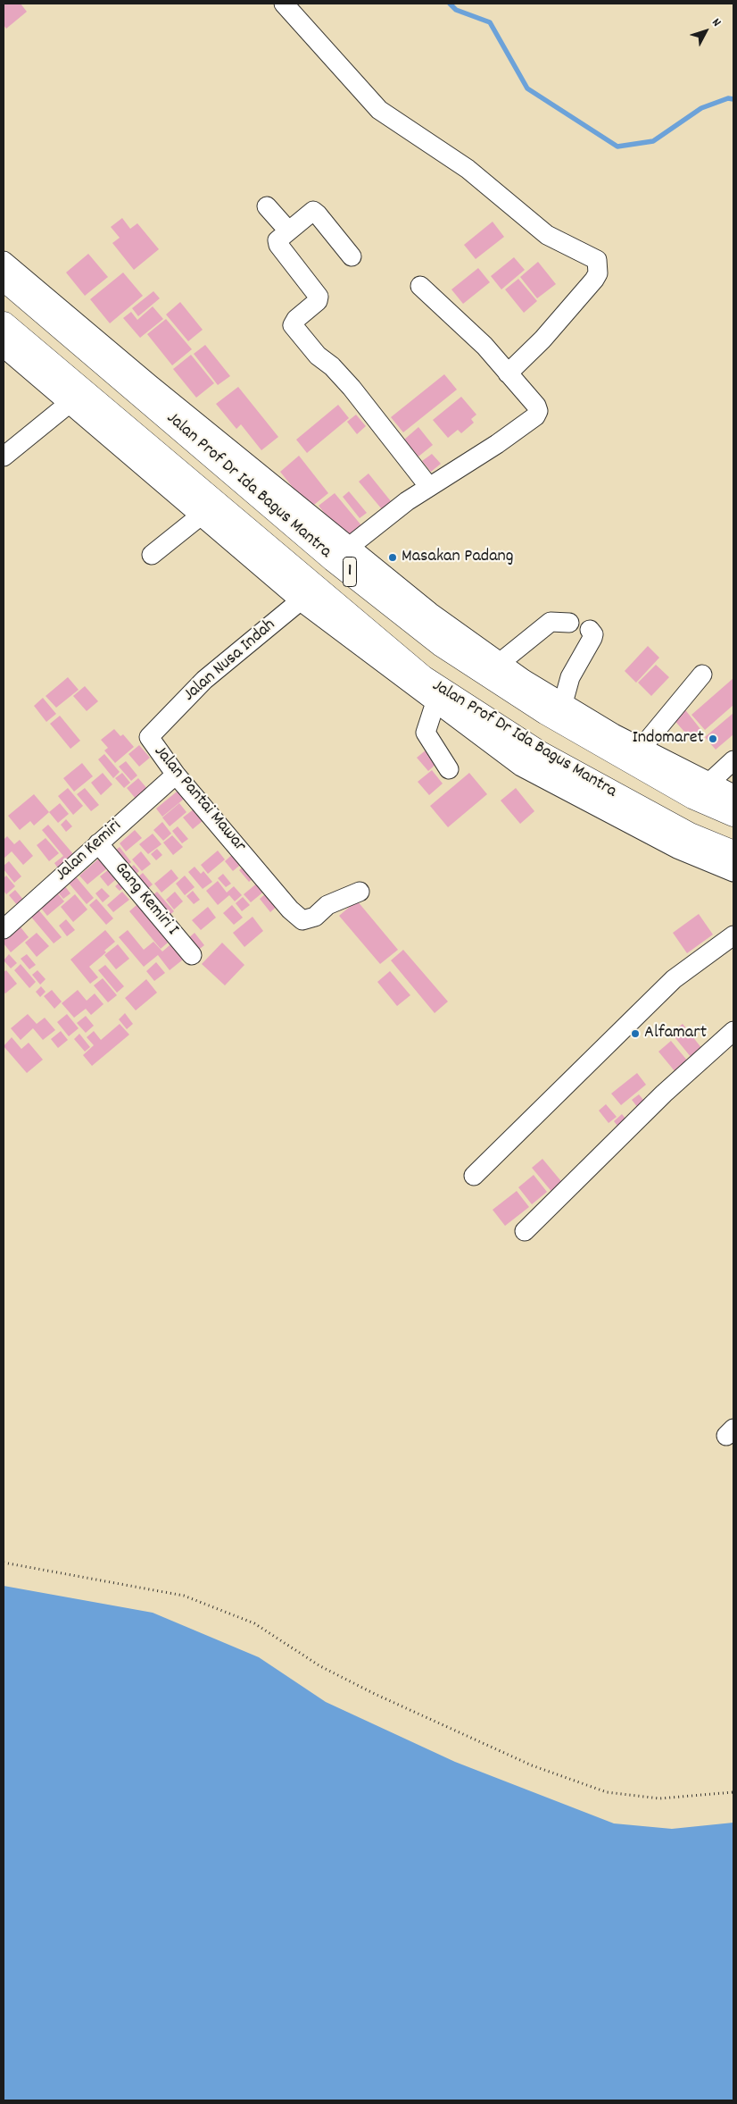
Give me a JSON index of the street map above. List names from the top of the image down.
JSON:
{
  "streets": {
    "highway": ["Jalan Prof Dr Ida Bagus Mantra", "1"],
    "street": [
      "Jalan Nusa Indah",
      "Jalan Pantai Mawar",
      "Jalan Kemiri",
      "Gang Kemiri I"
    ]
  },
  "crossings": [
    ["Jalan Prof Dr Ida Bagus Mantra", "Jalan Nusa Indah"],
    ["Jalan Nusa Indah", "Jalan Pantai Mawar"],
    ["Jalan Pantai Mawar", "Jalan Kemiri"],
    ["Jalan Kemiri", "Gang Kemiri I"]
  ],
  "places": ["Masakan Padang", "Indomaret", "Alfamart"],
  "north": "top right"
}
